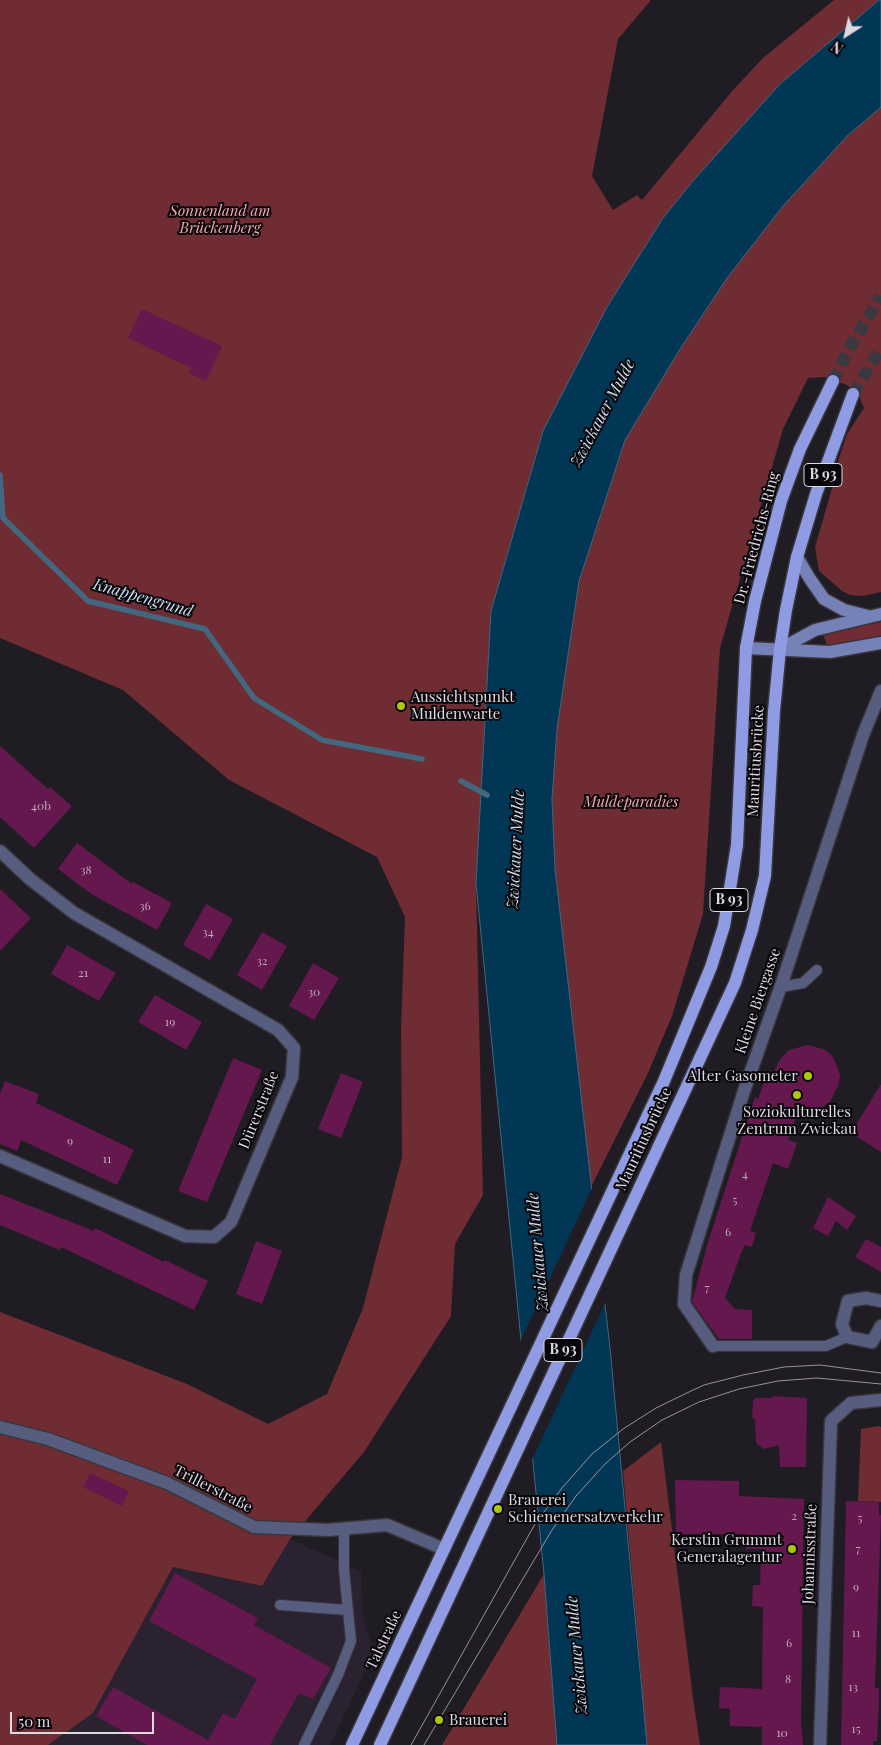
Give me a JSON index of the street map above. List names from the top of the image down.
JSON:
{
  "streets": {
    "main road": [
      "B 93",
      "Dr.-Friedrichs-Ring",
      "Mauritiusbrücke",
      "Talstraße"
    ],
    "street": [
      "Kleine Biergasse",
      "Dürerstraße",
      "Trillerstraße",
      "Johannisstraße"
    ]
  },
  "crossings": [
    ["B 93", "Mauritiusbrücke"],
    ["Dr.-Friedrichs-Ring", "Mauritiusbrücke"],
    ["Mauritiusbrücke", "Trillerstraße"],
    ["Mauritiusbrücke", "Talstraße"],
    ["Trillerstraße", "Talstraße"]
  ],
  "water": ["Zwickauer Mulde", "Knappengrund"],
  "parks": ["Sonnenland am Brückenberg", "Muldeparadies"],
  "places": [
    "Aussichtspunkt Muldenwarte",
    "Alter Gasometer",
    "Soziokulturelles Zentrum Zwickau",
    "Brauerei Schienenersatzverkehr",
    "Kerstin Grummt Generalagentur",
    "Brauerei"
  ],
  "house_numbers": [
    "40b",
    "38",
    "36",
    "34",
    "32",
    "21",
    "30",
    "19",
    "9",
    "11",
    "4",
    "5",
    "6",
    "7",
    "2",
    "5",
    "7",
    "9",
    "11",
    "6",
    "8",
    "13",
    "15",
    "10"
  ],
  "scale_bar": "50 m",
  "north": "bottom left"
}
